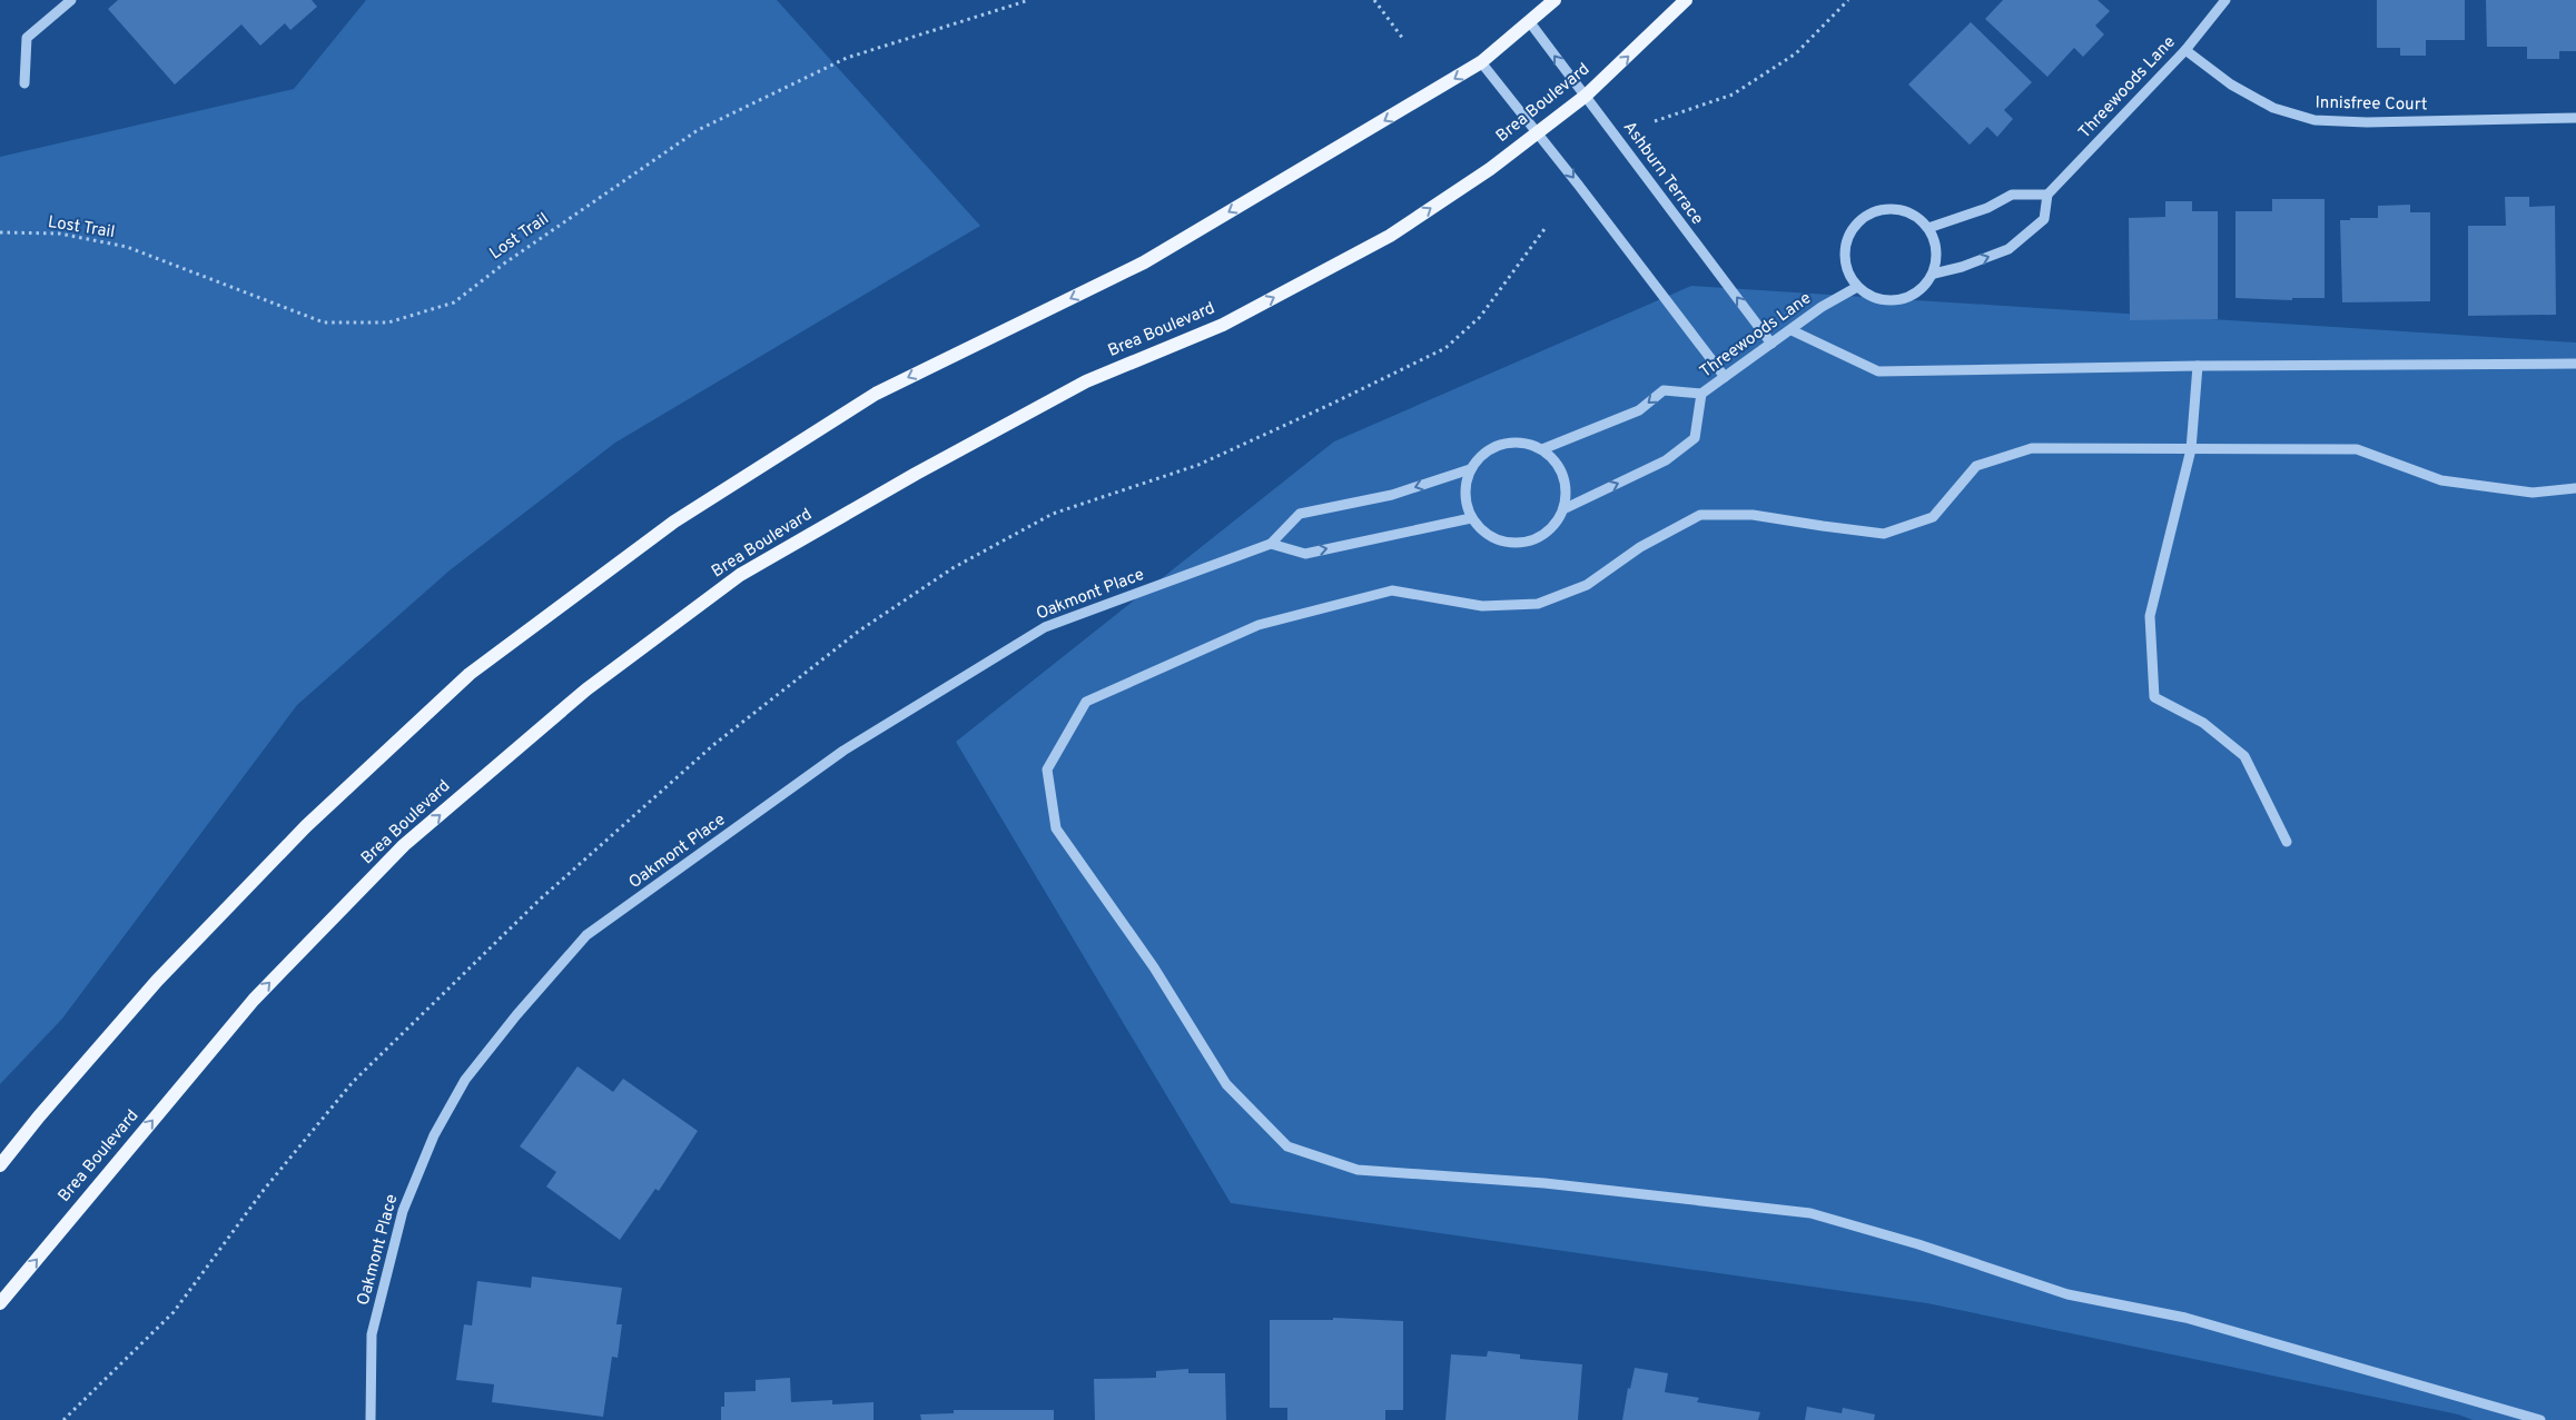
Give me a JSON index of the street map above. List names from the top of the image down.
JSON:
{
  "streets": {
    "main road": ["Brea Boulevard"],
    "street": [
      "Threewoods Lane",
      "Innisfree Court",
      "Ashburn Terrace",
      "Oakmont Place"
    ],
    "path": ["Lost Trail"]
  },
  "crossings": [
    ["Threewoods Lane", "Innisfree Court"],
    ["Threewoods Lane", "Ashburn Terrace"],
    ["Brea Boulevard", "Ashburn Terrace"]
  ]
}
